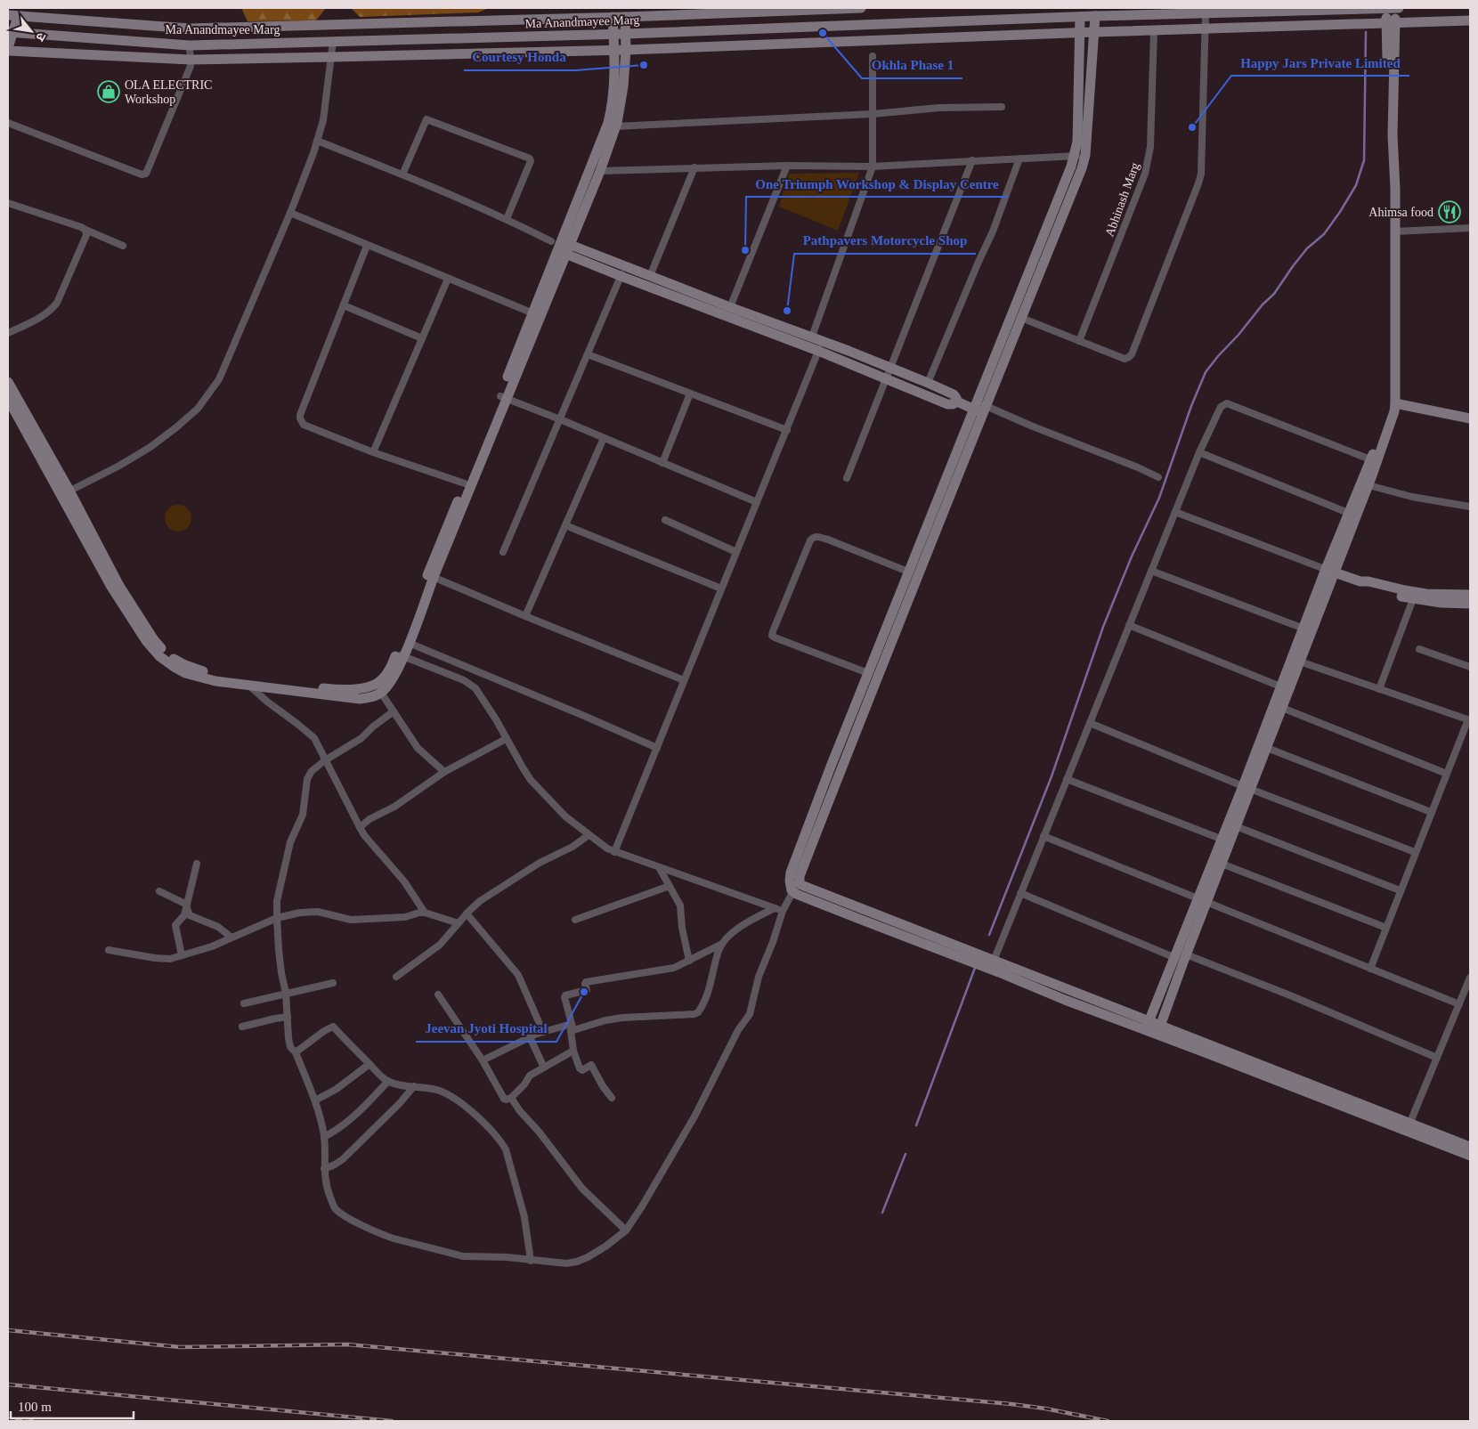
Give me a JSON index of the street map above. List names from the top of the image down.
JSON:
{
  "streets": {
    "street": ["Ma Anandmayee Marg", "Abhinash Marg"]
  },
  "places": {
    "other": [
      "Okhla Phase 1",
      "Courtesy Honda",
      "Happy Jars Private Limited",
      "One Triumph Workshop & Display Centre",
      "Pathpavers Motorcycle Shop",
      "Jeevan Jyoti Hospital"
    ],
    "shop": ["OLA ELECTRIC Workshop"],
    "restaurant": ["Ahimsa food"]
  },
  "scale_bar": "100 m",
  "north": "bottom right"
}
